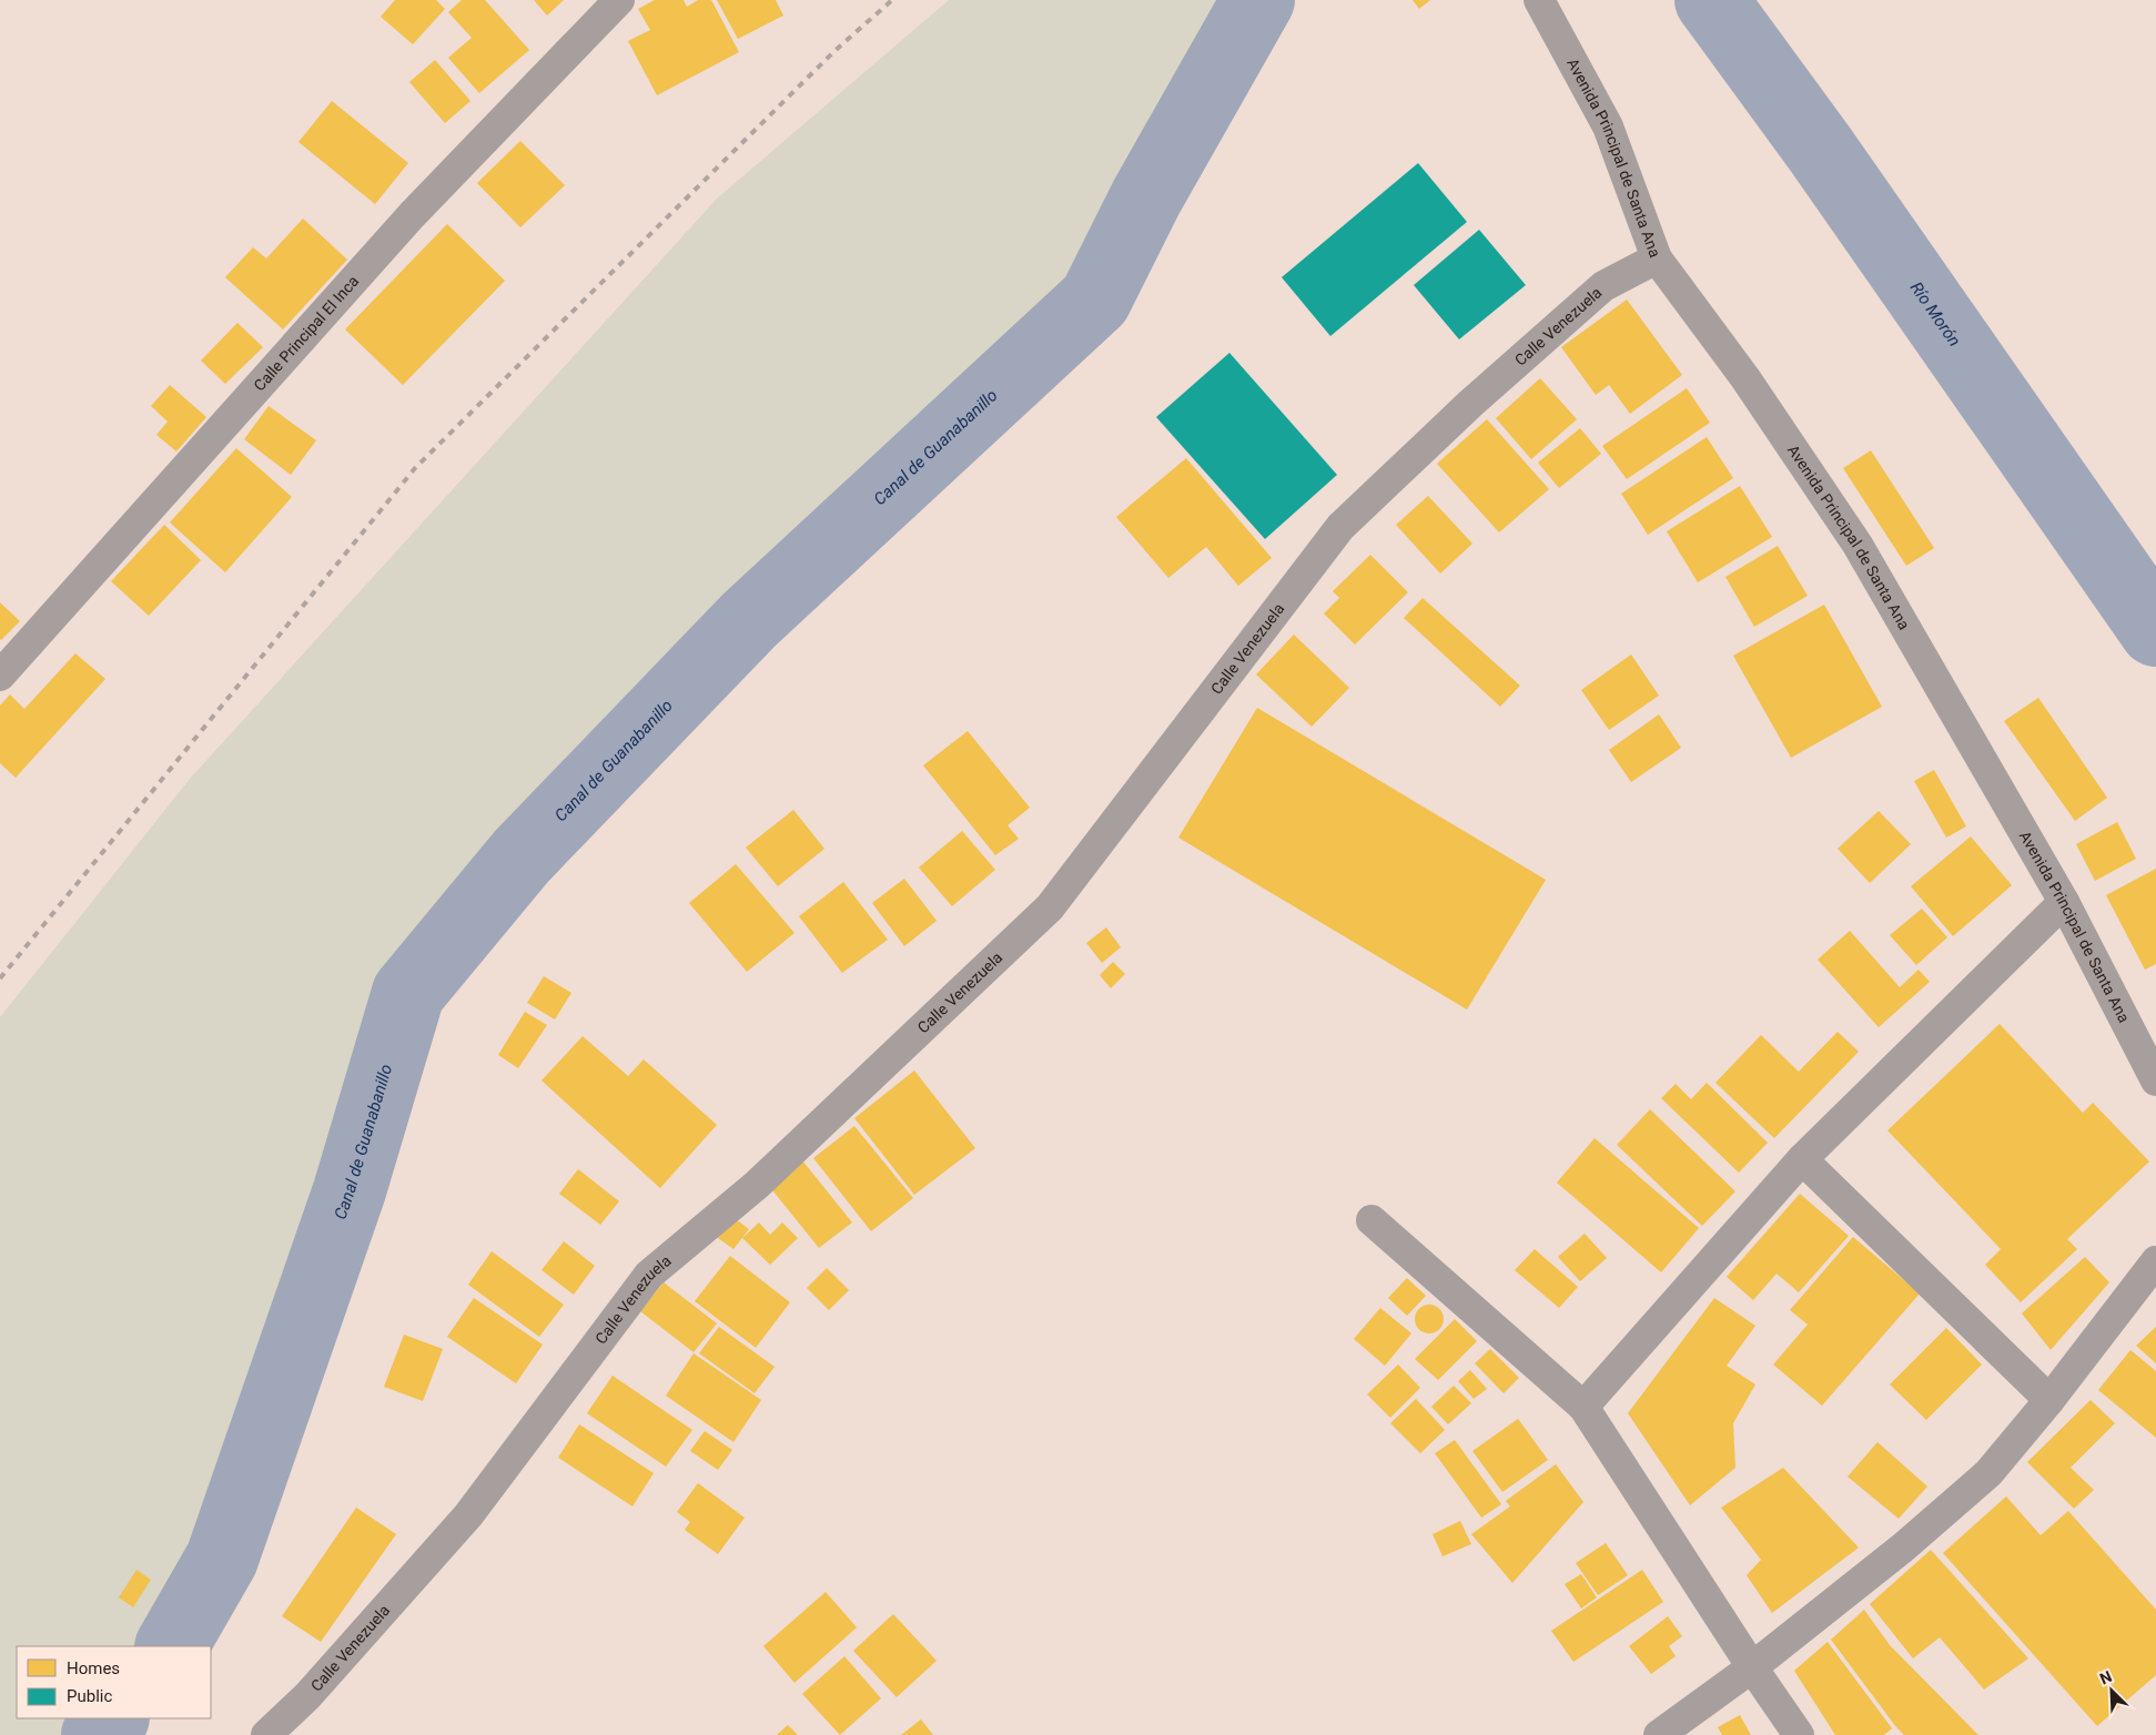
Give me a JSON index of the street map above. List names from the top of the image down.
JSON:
{
  "streets": {
    "street": ["Avenida Principal de Santa Ana", "Calle Venezuela", "Calle Principal El Inca"]
  },
  "crossings": [
    ["Avenida Principal de Santa Ana", "Calle Venezuela"]
  ],
  "water": ["Río Morón", "Canal de Guanabanillo"],
  "legend": ["Homes", "Public"],
  "north": "top left"
}
